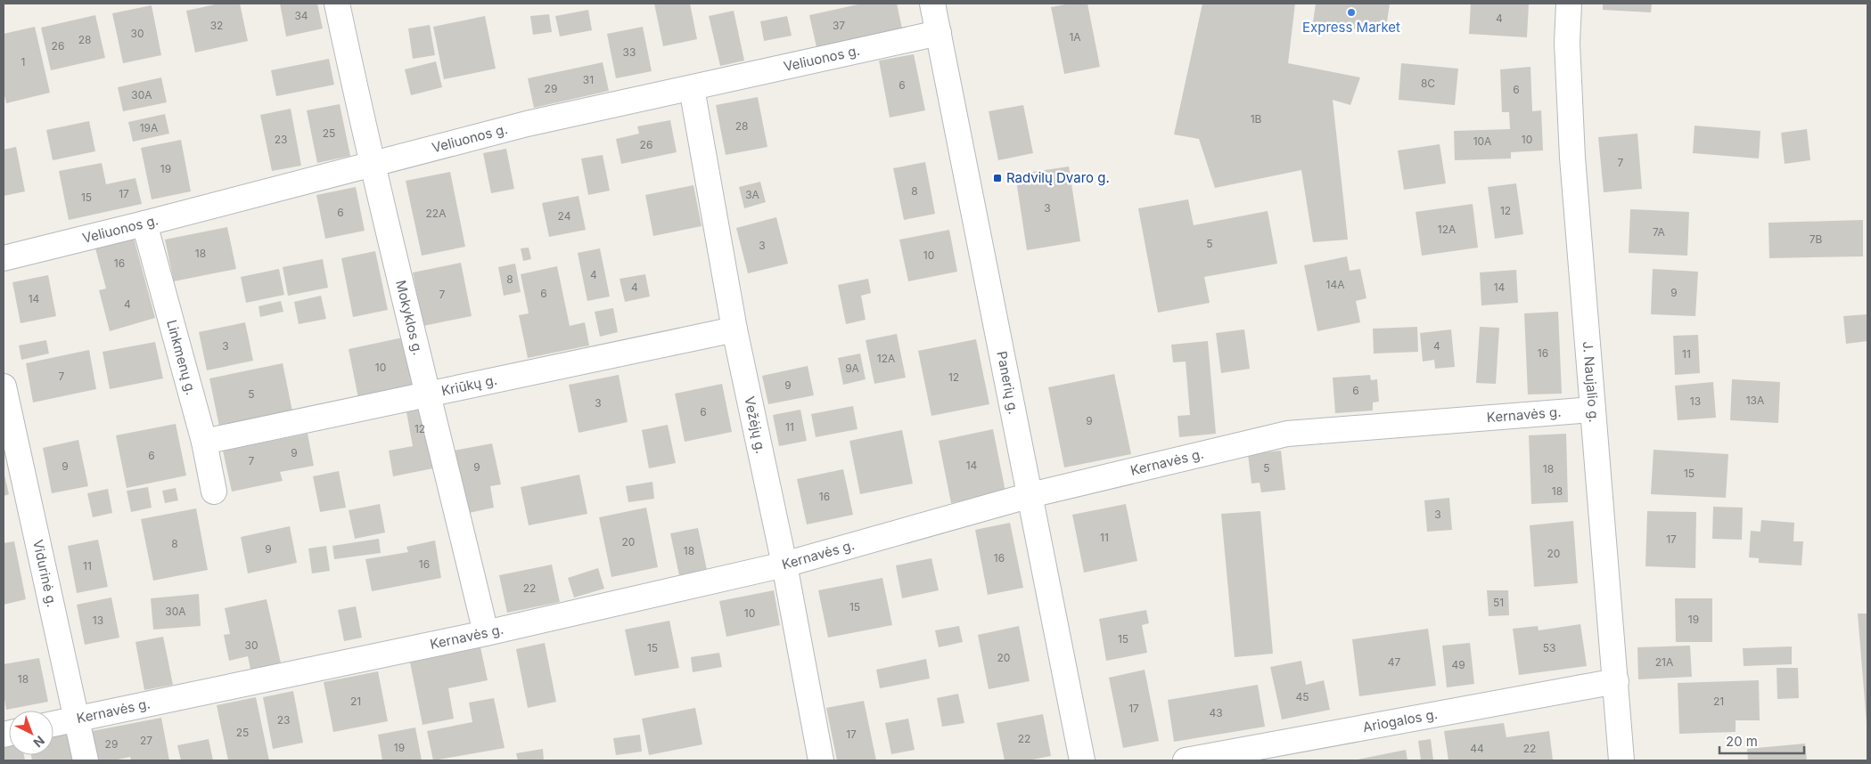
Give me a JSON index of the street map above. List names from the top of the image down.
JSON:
{
  "streets": {
    "street": [
      "Veliuonos g.",
      "Mokyklos g.",
      "Linkmenų g.",
      "Panerių g.",
      "J. Naujalio g.",
      "Kriūkų g.",
      "Kernavės g.",
      "Vežėjų g.",
      "Vidurinė g.",
      "Ariogalos g."
    ]
  },
  "crossings": [
    ["Veliuonos g.", "Mokyklos g."],
    ["Veliuonos g.", "Linkmenų g."],
    ["Veliuonos g.", "Panerių g."],
    ["Veliuonos g.", "Vežėjų g."],
    ["Mokyklos g.", "Kriūkų g."],
    ["Mokyklos g.", "Kernavės g."],
    ["Linkmenų g.", "Kriūkų g."],
    ["Panerių g.", "Kernavės g."],
    ["J. Naujalio g.", "Kernavės g."],
    ["J. Naujalio g.", "Ariogalos g."],
    ["Kriūkų g.", "Vežėjų g."],
    ["Kernavės g.", "Vežėjų g."],
    ["Kernavės g.", "Vidurinė g."]
  ],
  "places": {
    "other": ["Express Market"],
    "transit": ["Radvilų Dvaro g."]
  },
  "house_numbers": [
    "34",
    "4",
    "32",
    "37",
    "30",
    "1A",
    "28",
    "26",
    "33",
    "1",
    "31",
    "8C",
    "6",
    "29",
    "6",
    "30A",
    "1B",
    "28",
    "19A",
    "25",
    "23",
    "10",
    "10A",
    "26",
    "7",
    "19",
    "8",
    "17",
    "3A",
    "15",
    "3",
    "12",
    "6",
    "22A",
    "24",
    "12A",
    "7A",
    "7B",
    "5",
    "3",
    "18",
    "10",
    "16",
    "4",
    "8",
    "14A",
    "4",
    "14",
    "9",
    "6",
    "7",
    "14",
    "4",
    "3",
    "4",
    "16",
    "11",
    "12A",
    "10",
    "9A",
    "7",
    "12",
    "9",
    "6",
    "5",
    "13A",
    "13",
    "3",
    "6",
    "9",
    "11",
    "12",
    "9",
    "6",
    "7",
    "14",
    "9",
    "9",
    "5",
    "18",
    "15",
    "18",
    "16",
    "3",
    "11",
    "17",
    "20",
    "8",
    "9",
    "18",
    "20",
    "16",
    "16",
    "11",
    "22",
    "51",
    "15",
    "30A",
    "10",
    "19",
    "13",
    "15",
    "30",
    "15",
    "53",
    "20",
    "47",
    "21A",
    "49",
    "18",
    "45",
    "21",
    "21",
    "17",
    "43",
    "23",
    "25",
    "17",
    "22",
    "27",
    "29",
    "19",
    "44",
    "22"
  ],
  "scale_bar": "20 m",
  "north": "bottom right"
}
